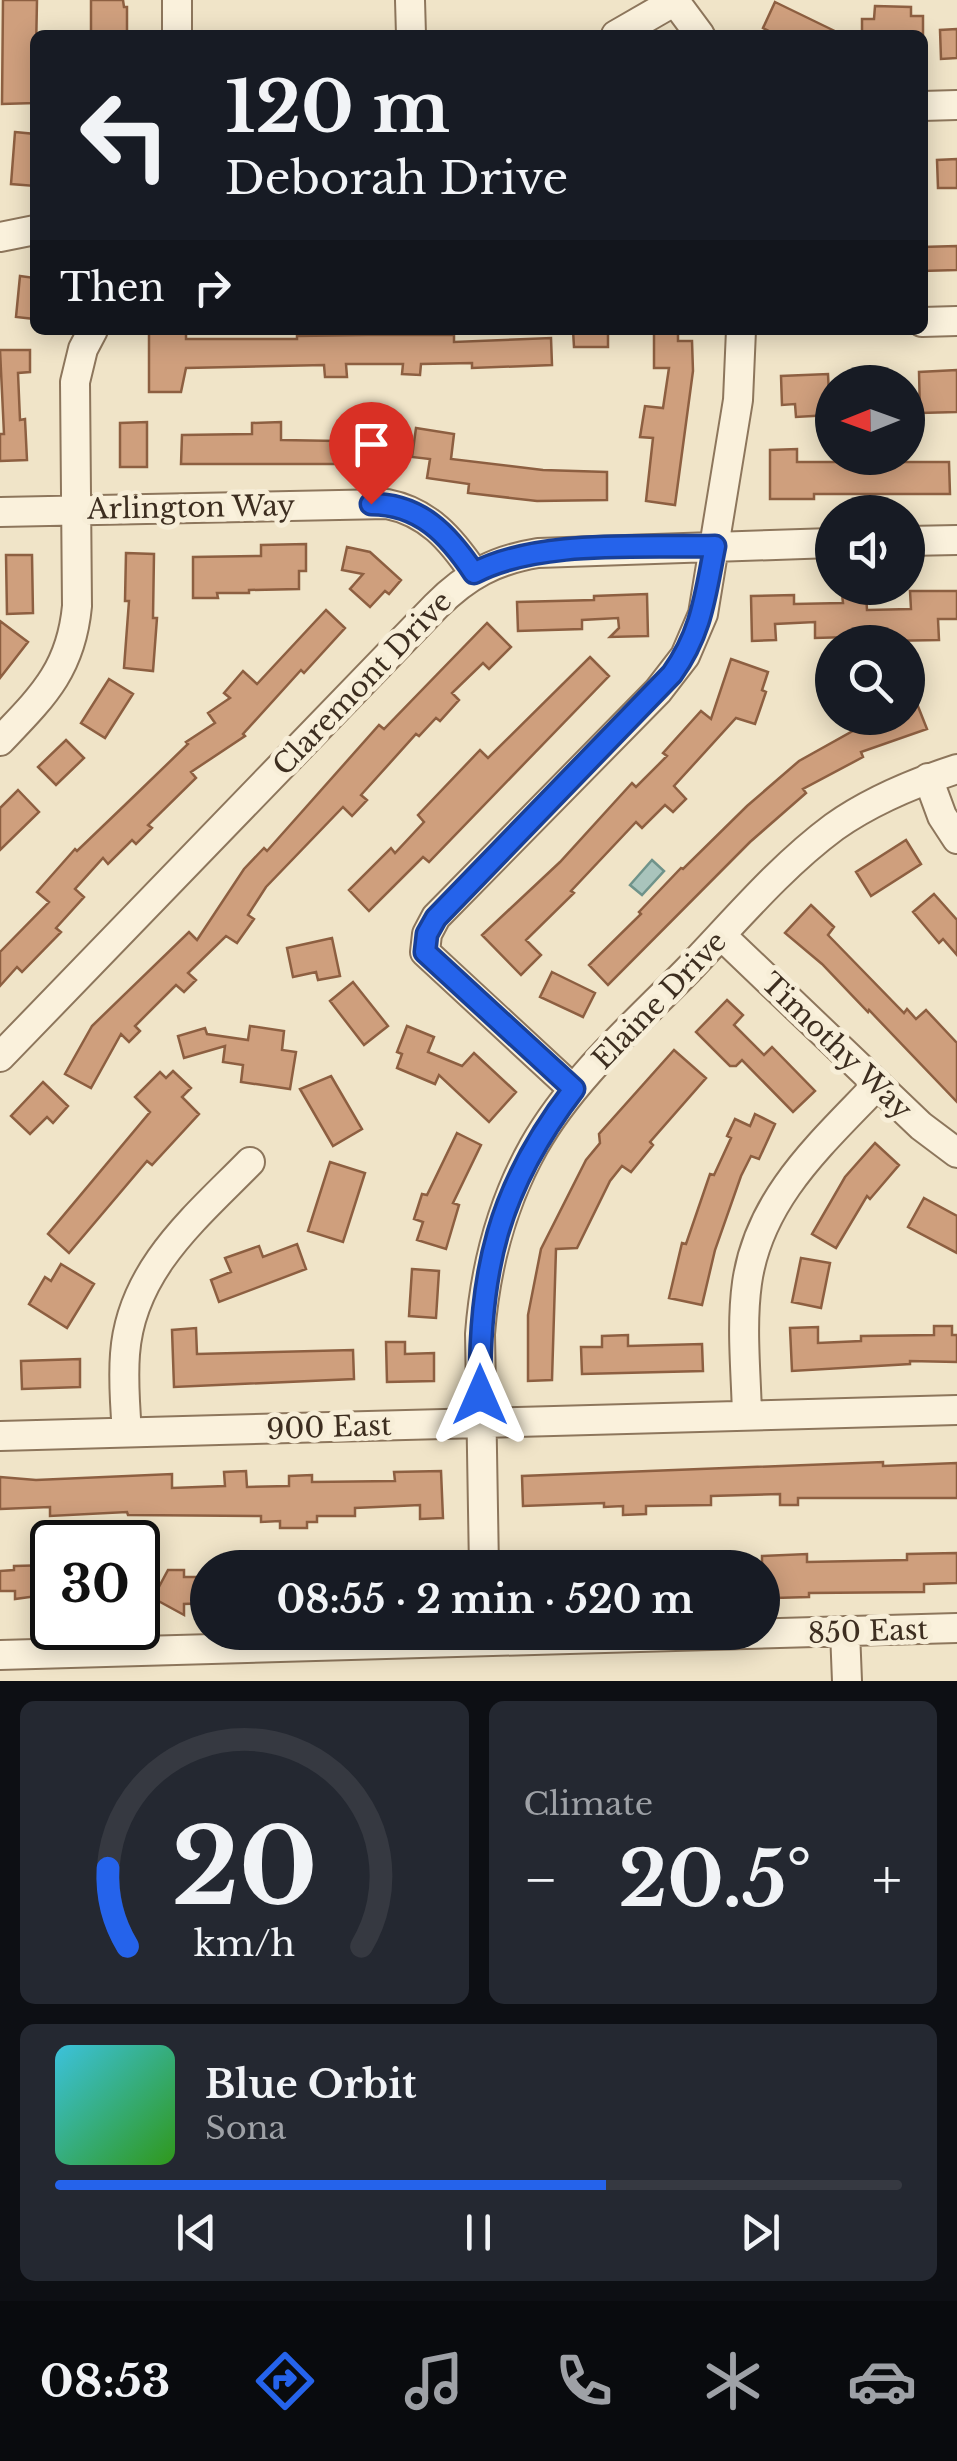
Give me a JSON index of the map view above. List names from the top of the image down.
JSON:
{
  "streets": {
    "street": [
      "Arlington Way",
      "Claremont Drive",
      "Elaine Drive",
      "Timothy Way",
      "900 East",
      "850 East"
    ]
  },
  "crossings": [
    ["Arlington Way", "Claremont Drive"],
    ["Elaine Drive", "Timothy Way"],
    ["Elaine Drive", "900 East"]
  ],
  "north": "left",
  "page": {
    "turn": ["120 m", "Deborah Drive"],
    "then": "Then",
    "limit": "30",
    "trip": "08:55 · 2 min · 520 m",
    "tile": "Climate",
    "heat": ["−", "20.5°", "+"],
    "song": ["Blue Orbit", "Sona"],
    "tabs": "08:53",
    "gauge": ["20", "km/h"]
  }
}
